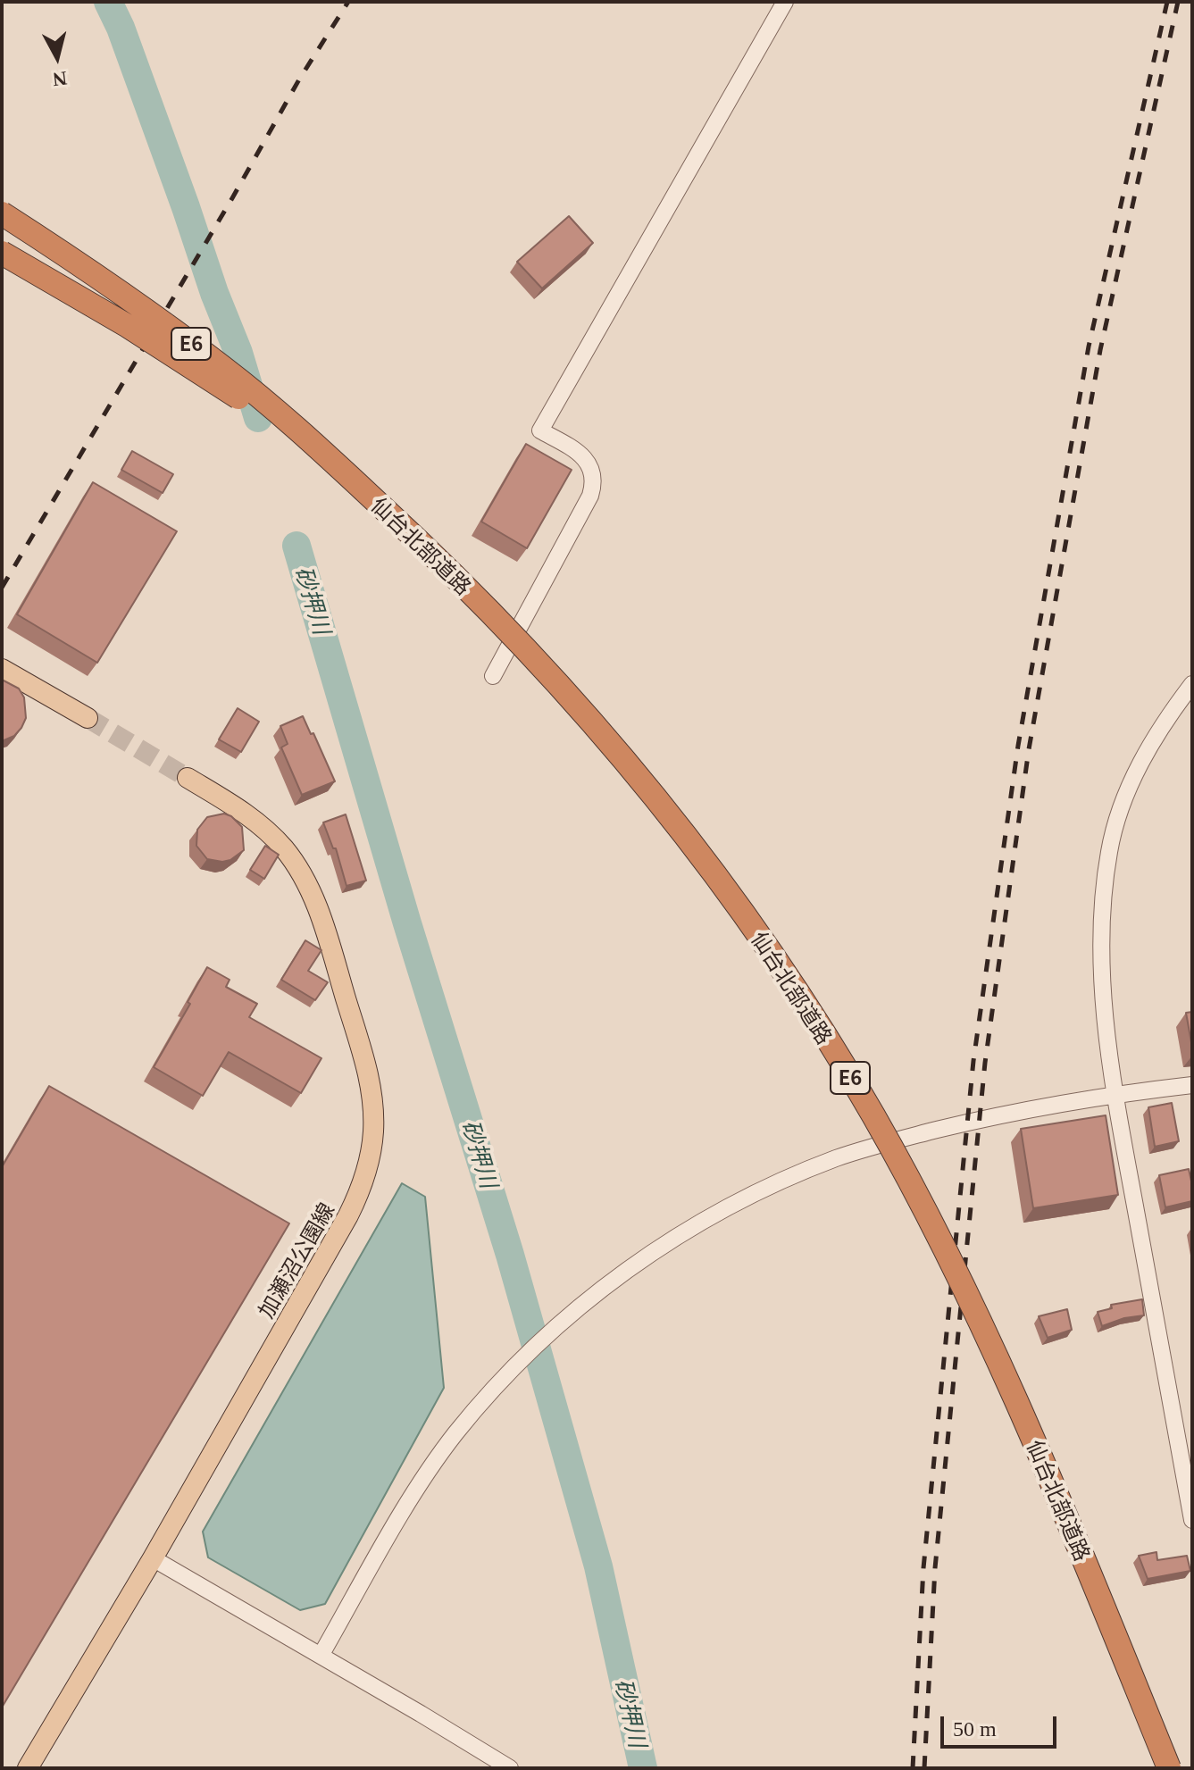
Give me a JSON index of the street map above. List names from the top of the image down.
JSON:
{
  "streets": {
    "highway": ["E6", "仙台北部道路"],
    "main road": ["加瀬沼公園線"]
  },
  "water": ["砂押川"],
  "scale_bar": "50 m",
  "north": "bottom"
}
